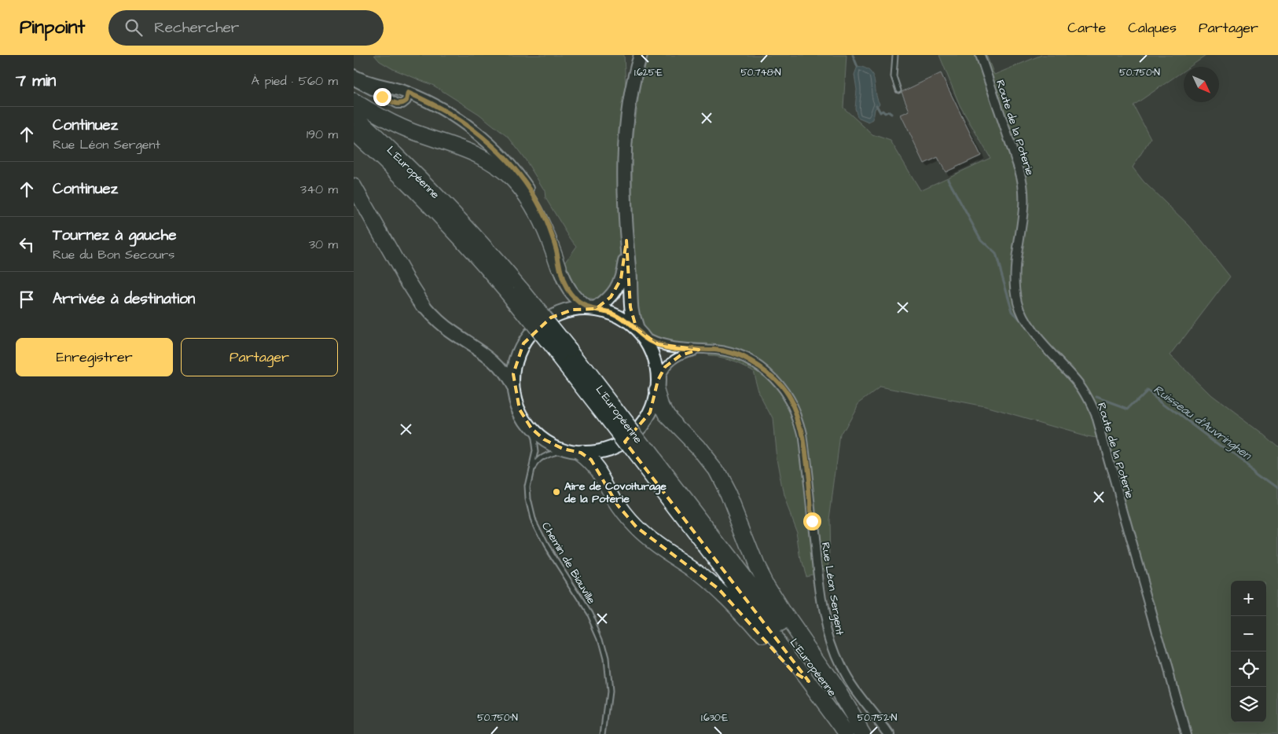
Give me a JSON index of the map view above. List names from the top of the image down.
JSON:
{
  "streets": {
    "highway": ["L'Européenne"],
    "street": ["Route de la Poterie", "Rue Léon Sergent"],
    "lane": ["Chemin de Biauville"]
  },
  "water": ["Ruisseau d'Auvringhen"],
  "places": ["Aire de Covoiturage de la Poterie"],
  "north": "bottom right",
  "page": {
    "header": "Pinpoint",
    "search": "Rechercher",
    "nav": ["Carte", "Calques", "Partager"],
    "heading": ["7 min", "À pied · 560 m"],
    "list": [
      ["Continuez", "Rue Léon Sergent", "190 m"],
      ["Continuez", "340 m"],
      ["Tournez à gauche", "Rue du Bon Secours", "30 m"],
      "Arrivée à destination"
    ],
    "buttons": ["Enregistrer", "Partager"],
    "map_buttons": ["+", "−"]
  },
  "coordinates": [
    "1.625°E",
    "50.750°N",
    "50.748°N",
    "50.752°N",
    "1.630°E"
  ]
}
